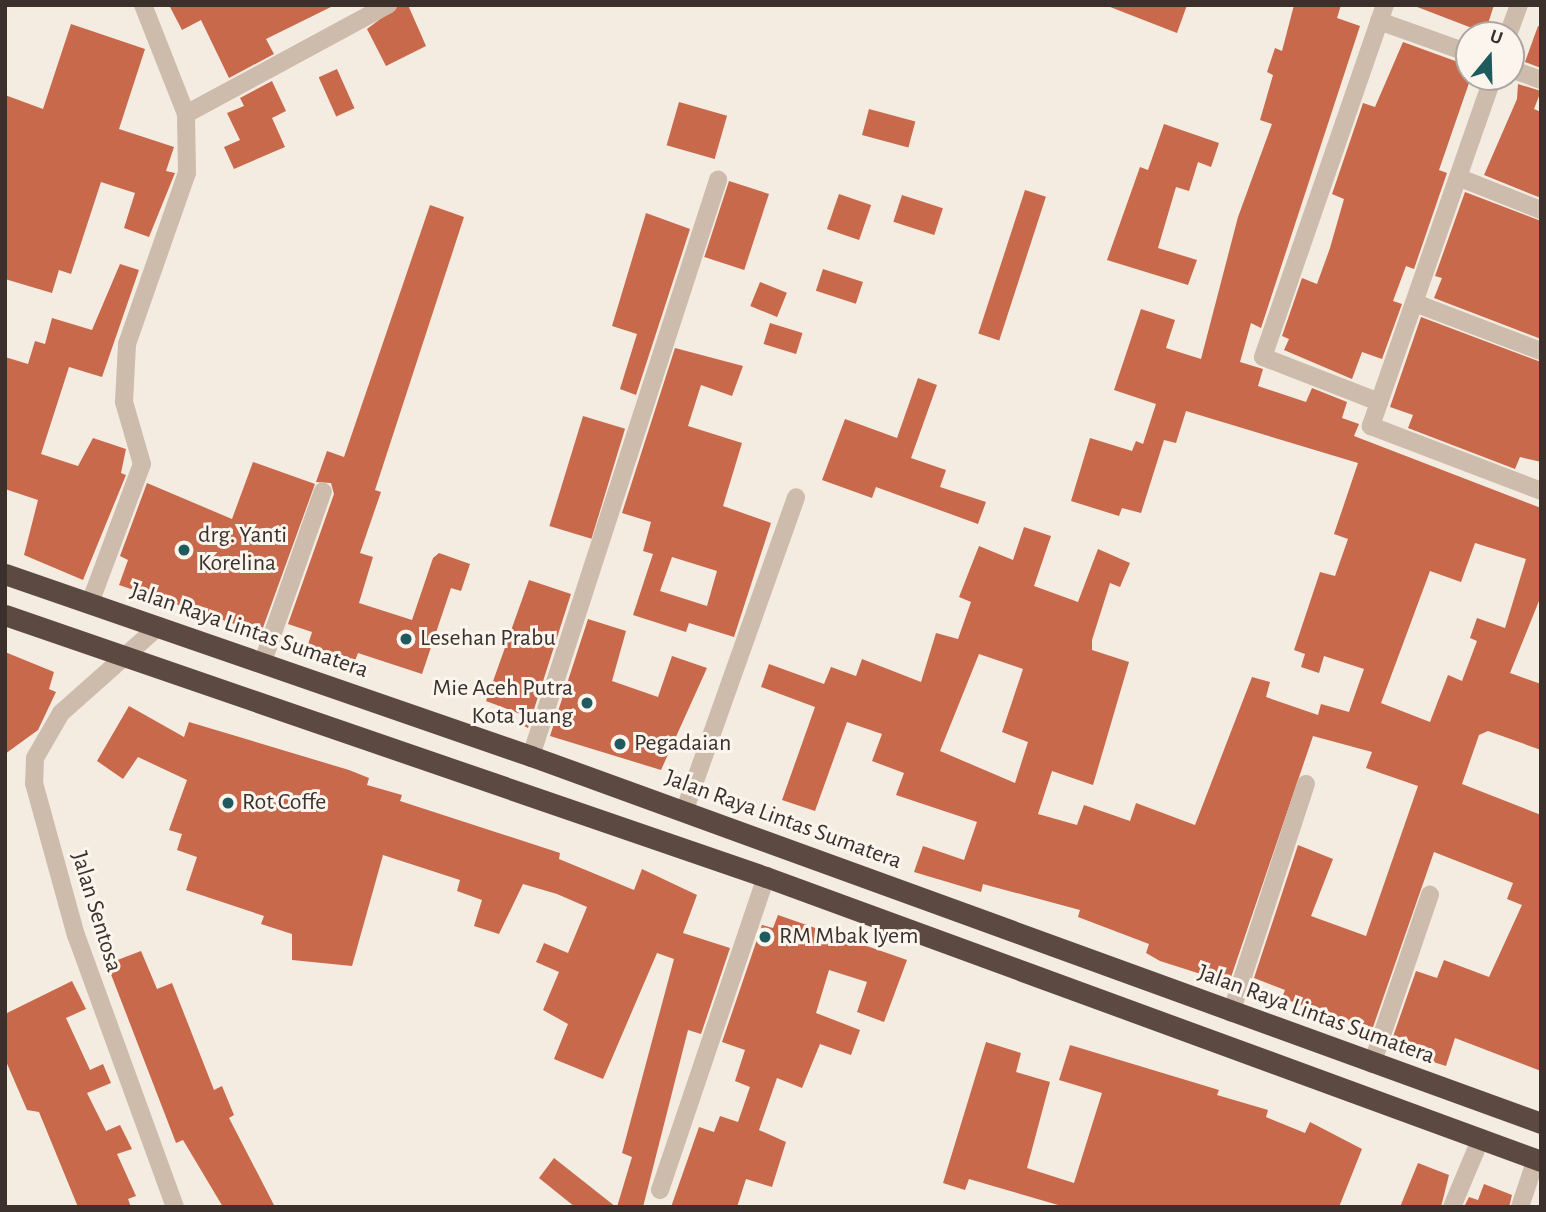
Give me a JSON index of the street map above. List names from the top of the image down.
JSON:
{
  "streets": {
    "highway": ["Jalan Raya Lintas Sumatera"],
    "street": ["Jalan Sentosa"]
  },
  "crossings": [
    ["Jalan Raya Lintas Sumatera", "Jalan Sentosa"]
  ],
  "places": [
    "drg. Yanti Korelina",
    "Lesehan Prabu",
    "Mie Aceh Putra Kota Juang",
    "Pegadaian",
    "Rot Coffe",
    "RM Mbak Iyem"
  ],
  "north": "top"
}
